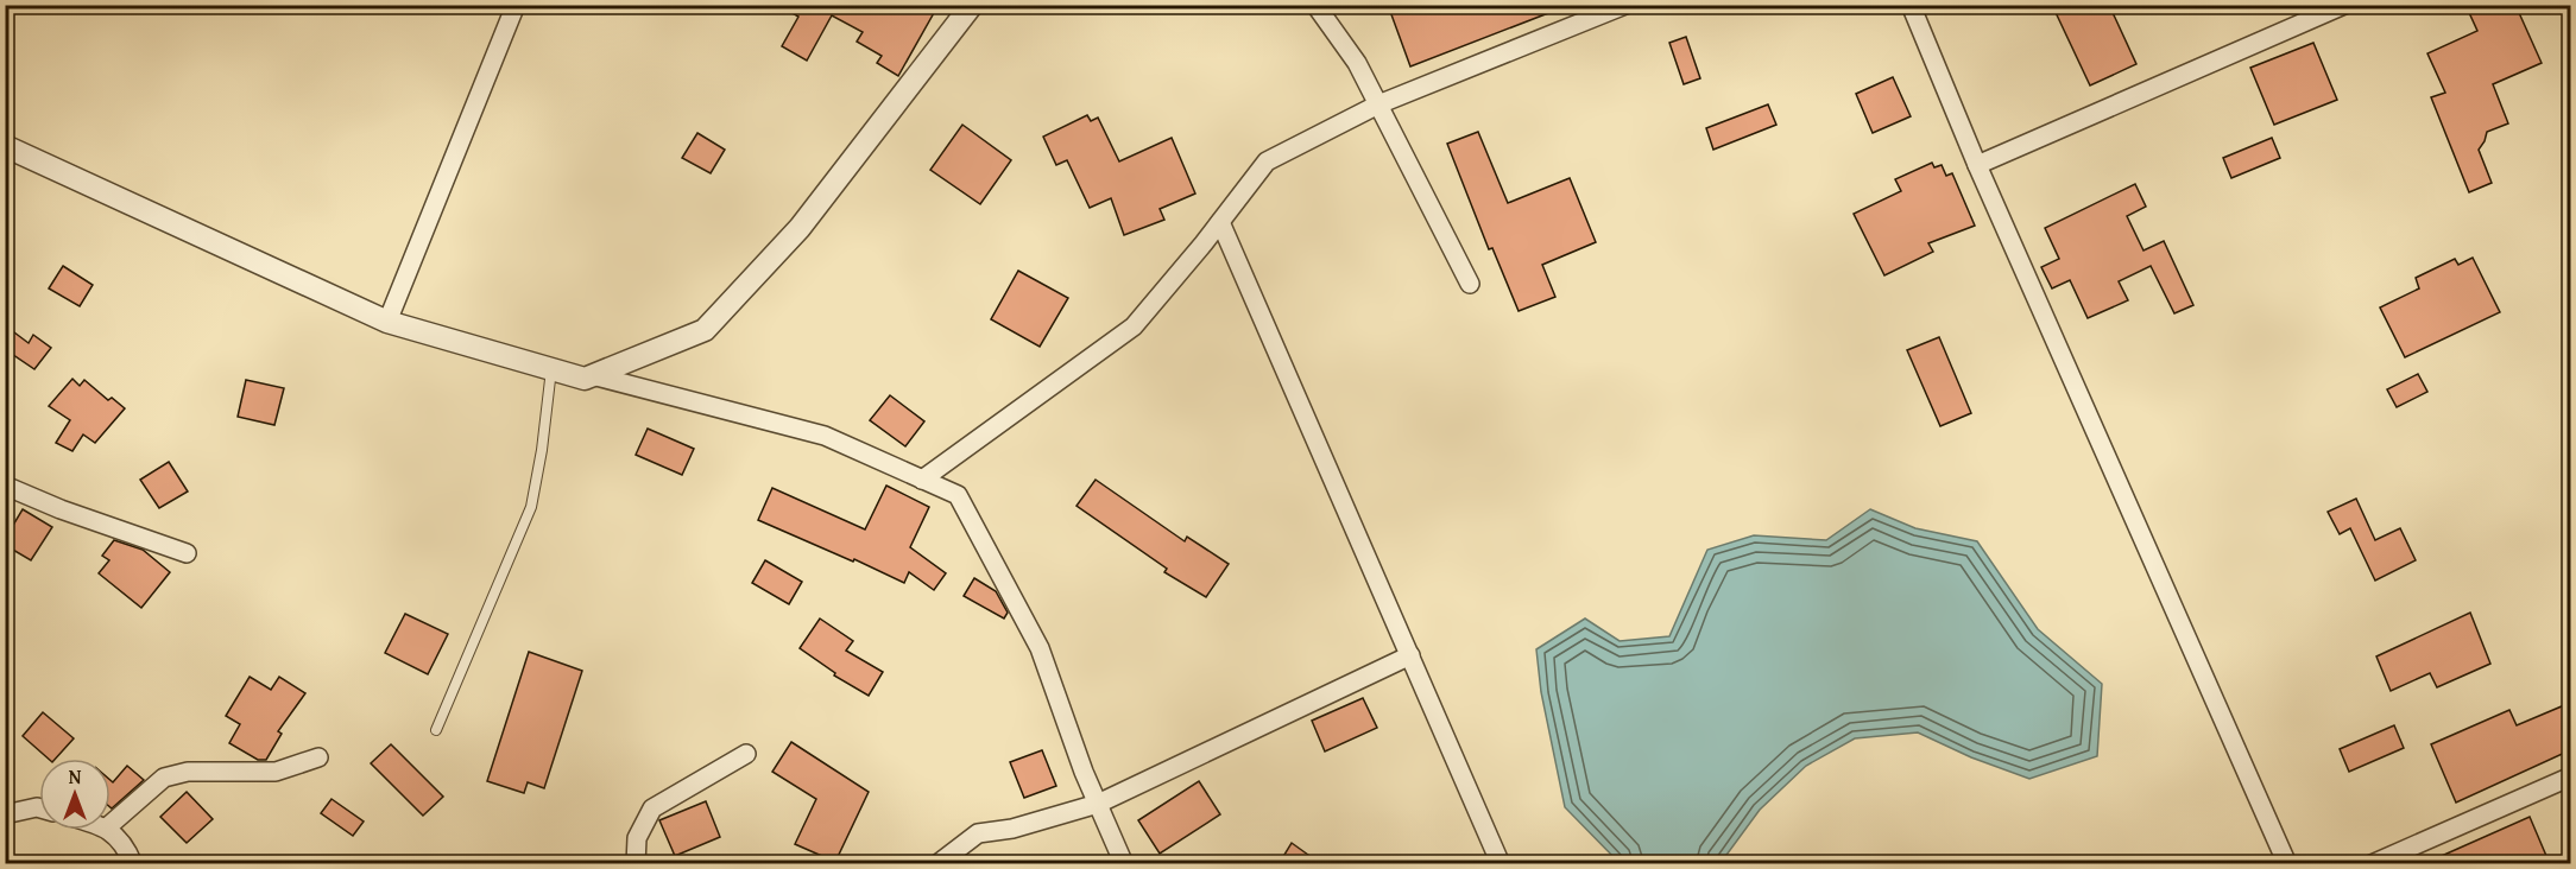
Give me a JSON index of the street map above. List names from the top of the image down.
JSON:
{
  "north": "top"
}
